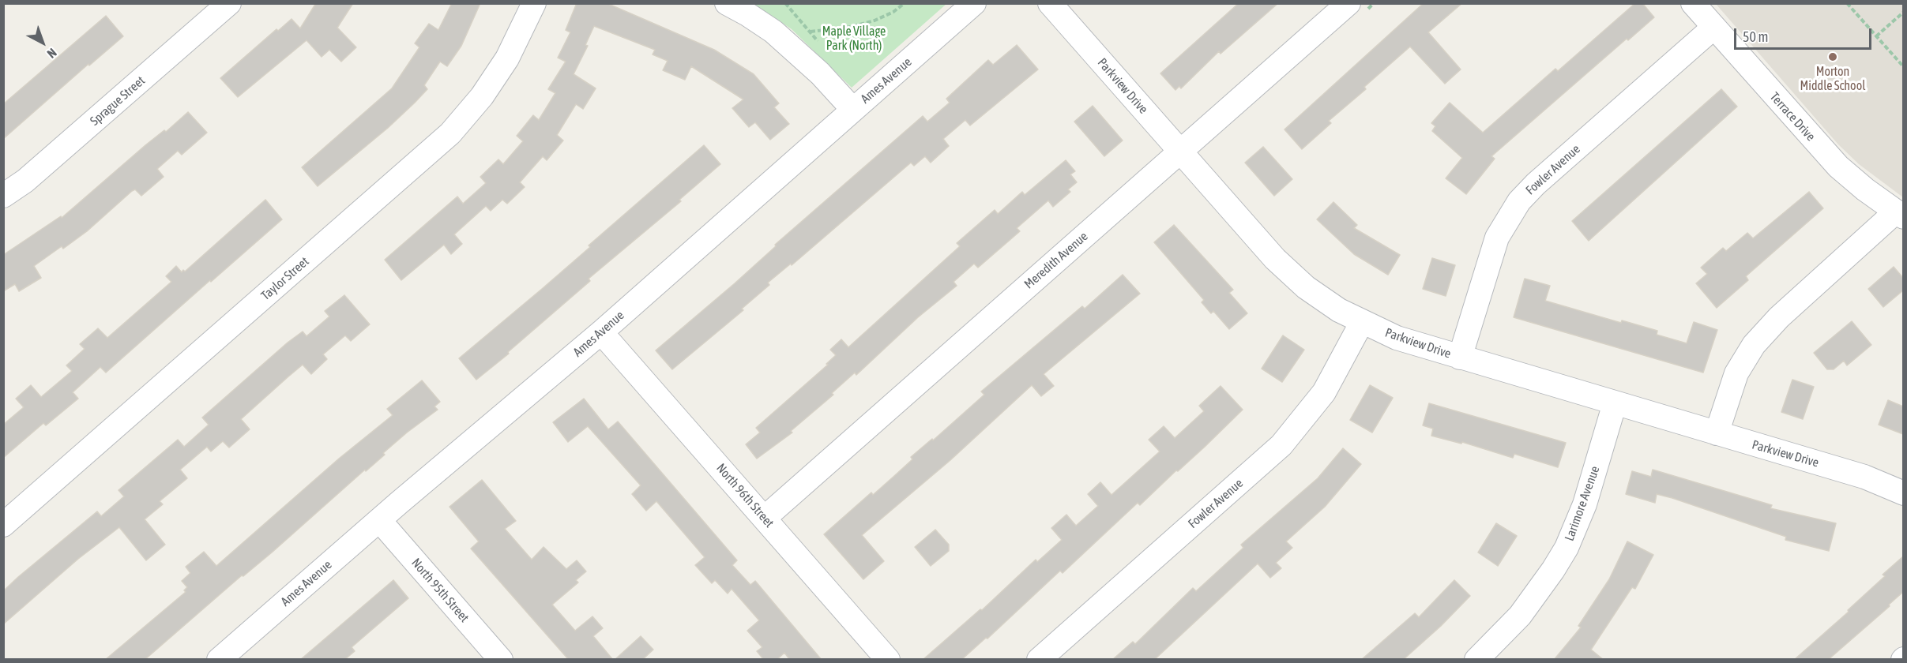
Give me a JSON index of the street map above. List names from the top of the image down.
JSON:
{
  "streets": {
    "street": [
      "Ames Avenue",
      "Parkview Drive",
      "Sprague Street",
      "Terrace Drive",
      "Fowler Avenue",
      "Meredith Avenue",
      "Taylor Street",
      "North 96th Street",
      "Larimore Avenue",
      "North 95th Street"
    ]
  },
  "crossings": [
    ["Ames Avenue", "North 96th Street"],
    ["Ames Avenue", "North 95th Street"],
    ["Parkview Drive", "Fowler Avenue"],
    ["Parkview Drive", "Meredith Avenue"],
    ["Parkview Drive", "Larimore Avenue"],
    ["Terrace Drive", "Fowler Avenue"],
    ["Meredith Avenue", "North 96th Street"]
  ],
  "parks": ["Maple Village Park (North)"],
  "places": ["Morton Middle School"],
  "scale_bar": "50 m",
  "north": "bottom right"
}
